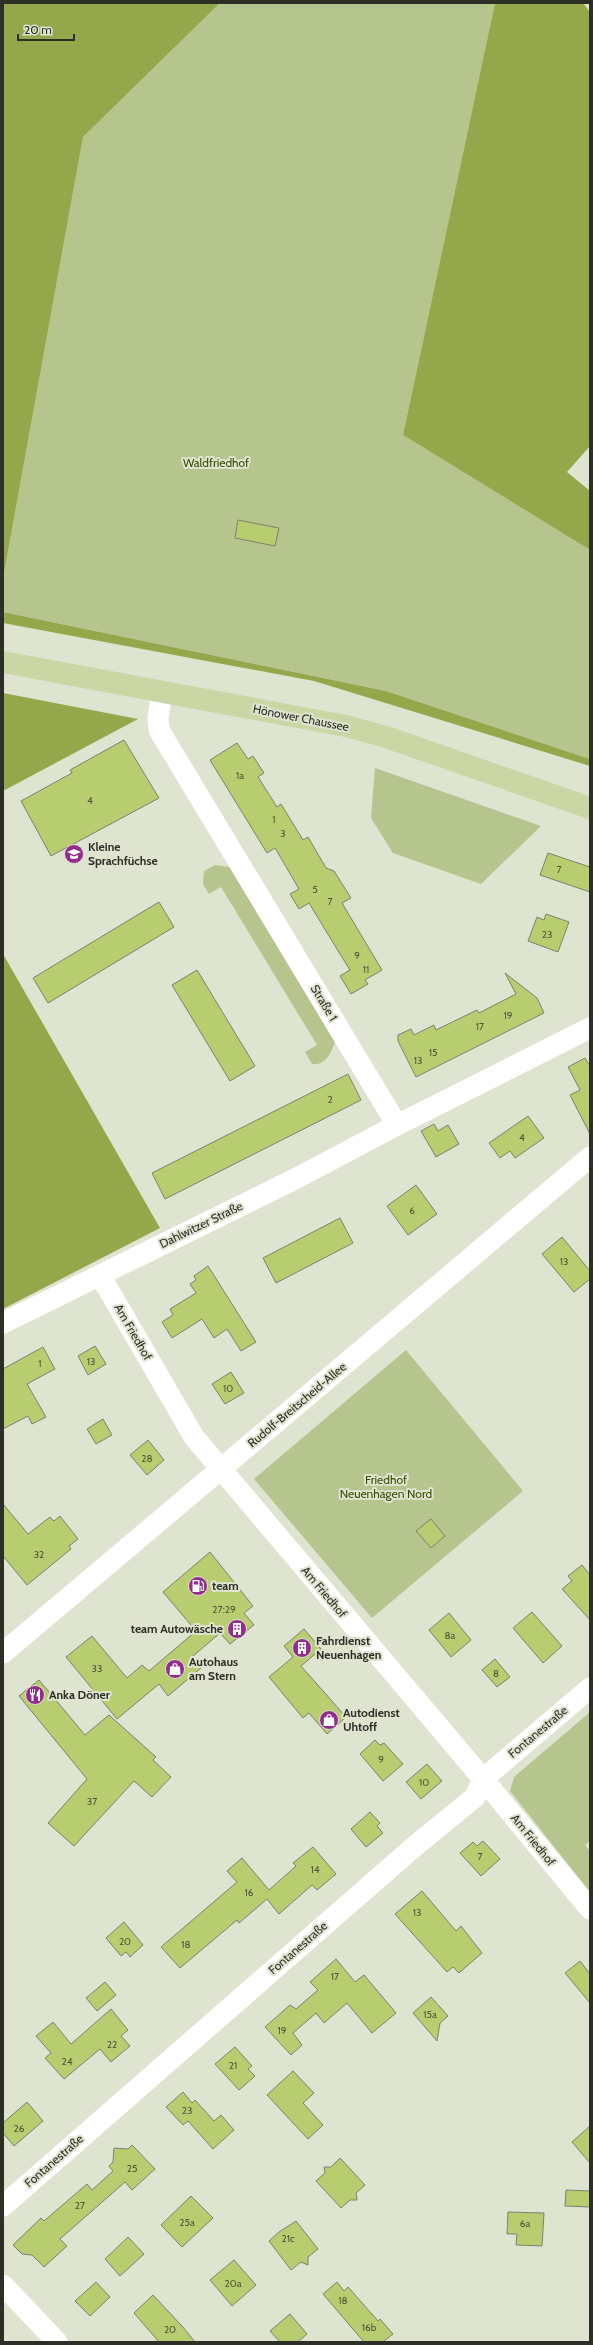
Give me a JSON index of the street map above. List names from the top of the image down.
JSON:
{
  "streets": {
    "main road": ["Hönower Chaussee"],
    "street": [
      "Straße 1",
      "Dahlwitzer Straße",
      "Am Friedhof",
      "Rudolf-Breitscheid-Allee",
      "Fontanestraße"
    ]
  },
  "crossings": [
    ["Hönower Chaussee", "Straße 1"],
    ["Straße 1", "Dahlwitzer Straße"],
    ["Dahlwitzer Straße", "Am Friedhof"],
    ["Am Friedhof", "Rudolf-Breitscheid-Allee"],
    ["Am Friedhof", "Fontanestraße"]
  ],
  "parks": ["Waldfriedhof", "Friedhof Neuenhagen Nord"],
  "places": {
    "school or university": ["Kleine Sprachfüchse"],
    "fuel station": ["team"],
    "building": ["team Autowäsche", "Fahrdienst Neuenhagen"],
    "shop": ["Autohaus am Stern", "Autodienst Uhtoff"],
    "restaurant": ["Anka Döner"]
  },
  "house_numbers": [
    "1a",
    "4",
    "1",
    "3",
    "7",
    "5",
    "7",
    "23",
    "9",
    "11",
    "19",
    "17",
    "15",
    "13",
    "2",
    "4",
    "6",
    "13",
    "13",
    "1",
    "10",
    "28",
    "32",
    "27:29",
    "8a",
    "33",
    "8",
    "9",
    "10",
    "37",
    "7",
    "14",
    "16",
    "13",
    "20",
    "18",
    "17",
    "15a",
    "19",
    "22",
    "24",
    "21",
    "23",
    "26",
    "25",
    "27",
    "25a",
    "6a",
    "21c",
    "20a",
    "18",
    "16b",
    "20"
  ],
  "scale_bar": "20 m"
}
